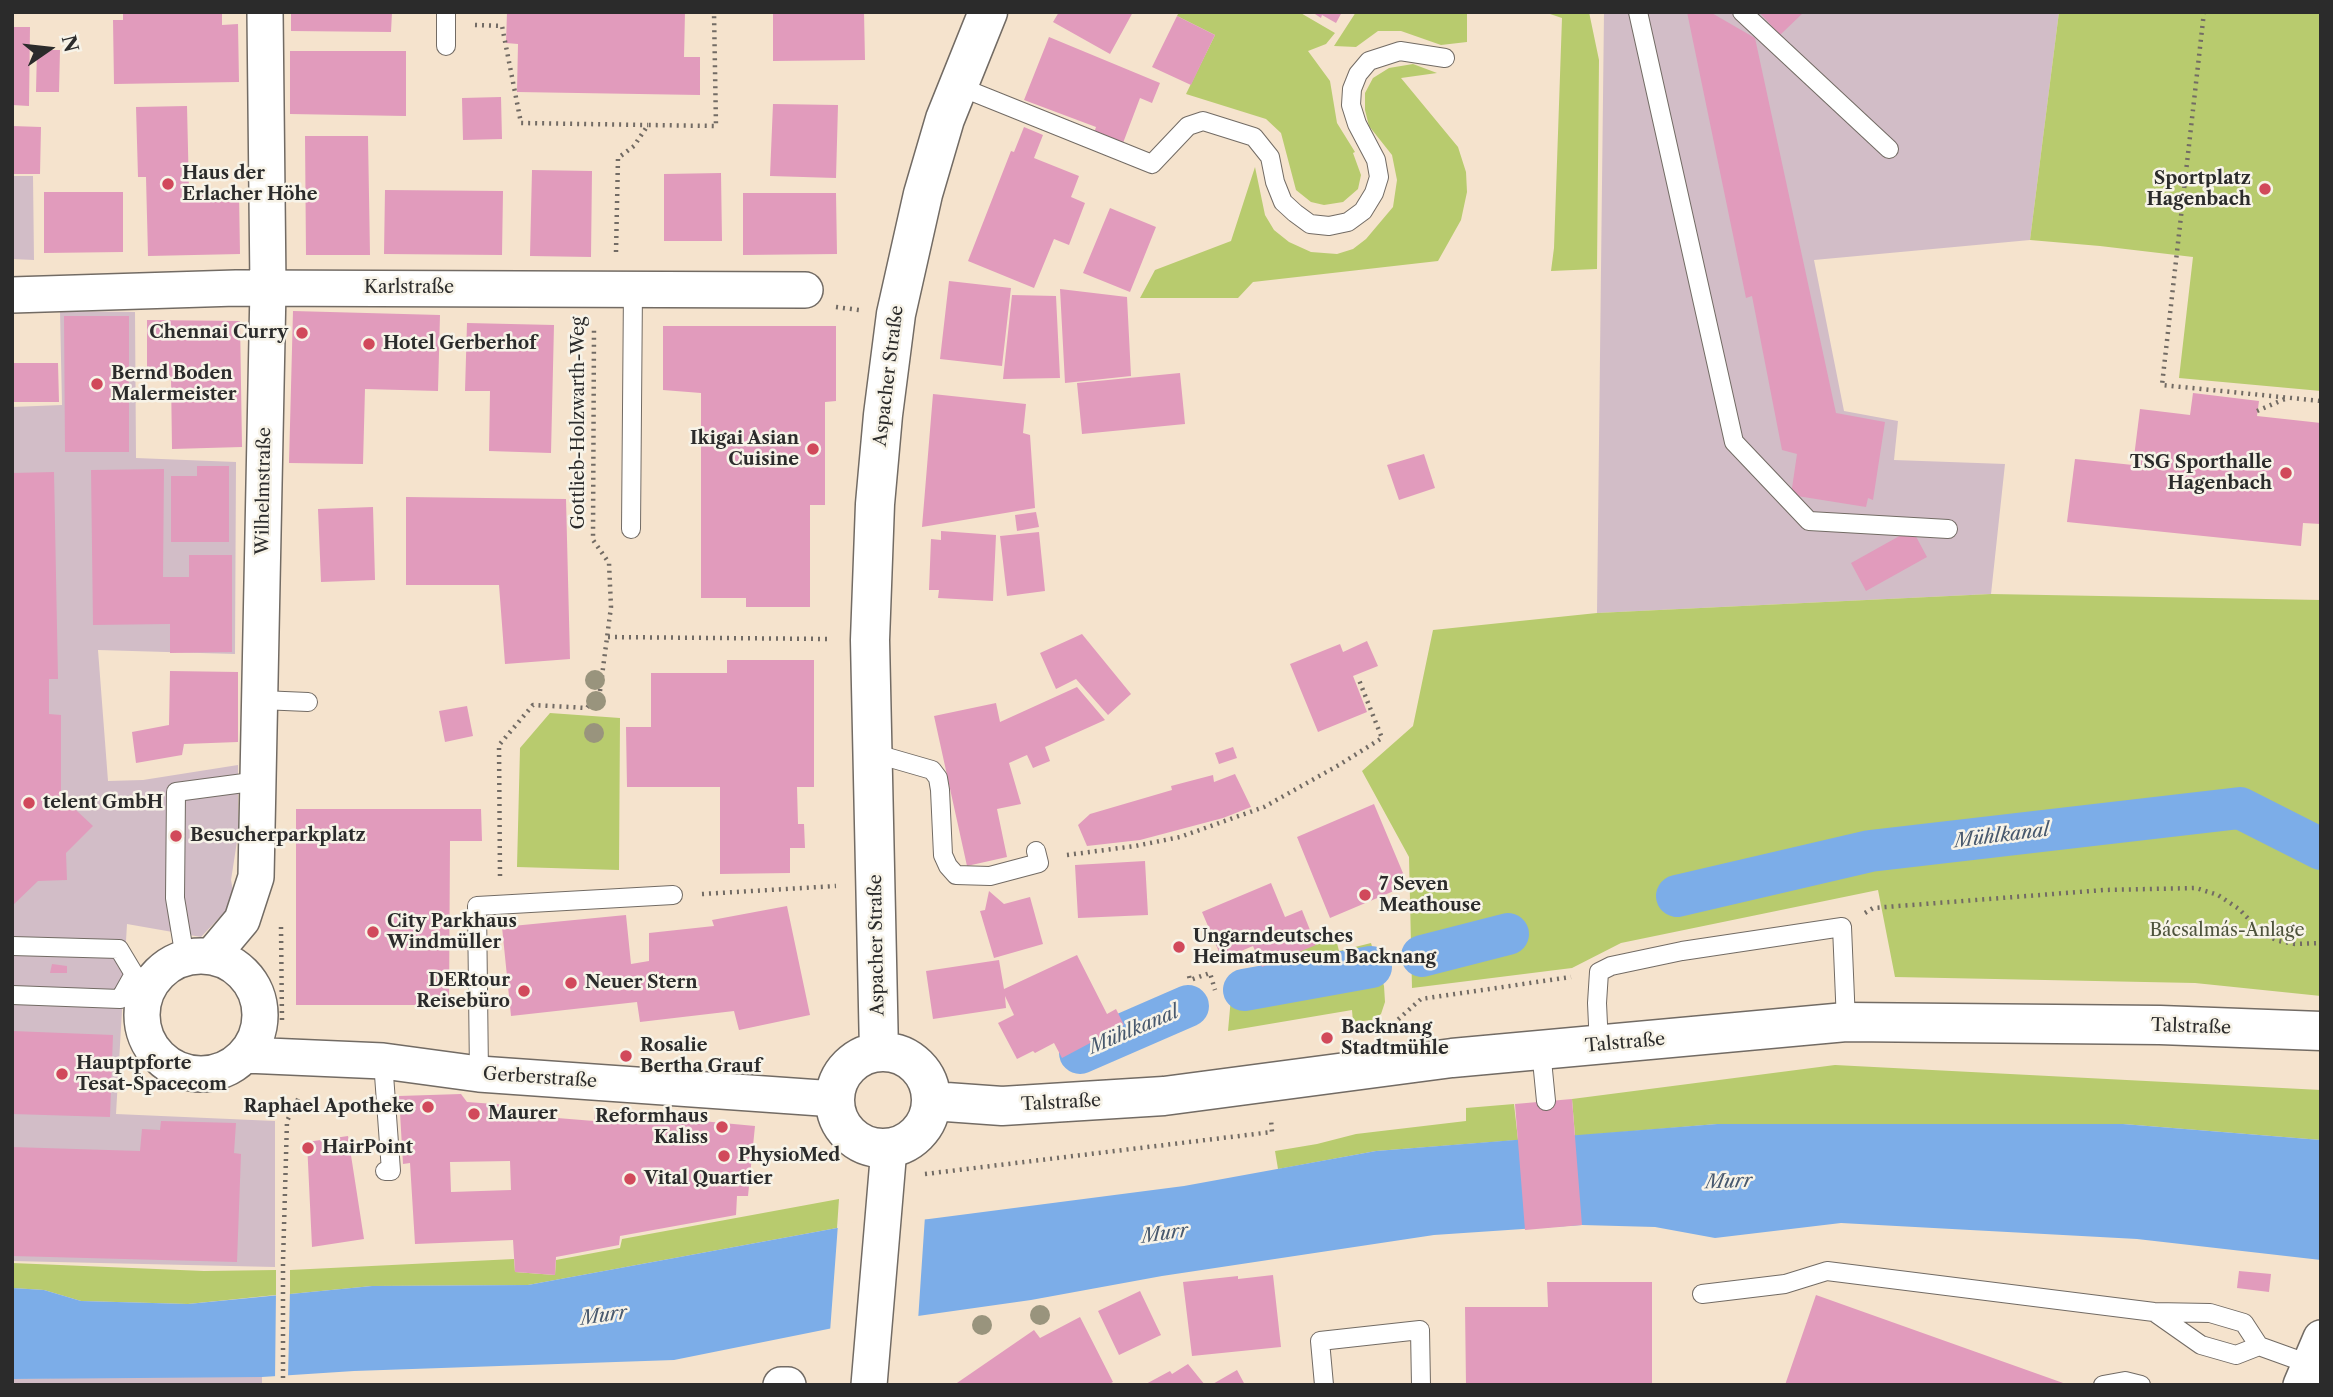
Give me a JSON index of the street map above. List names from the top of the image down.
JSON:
{
  "streets": {
    "street": [
      "Karlstraße",
      "Aspacher Straße",
      "Wilhelmstraße",
      "Talstraße",
      "Gerberstraße"
    ],
    "path": ["Gottlieb-Holzwarth-Weg"]
  },
  "crossings": [
    ["Karlstraße", "Gottlieb-Holzwarth-Weg"],
    ["Karlstraße", "Wilhelmstraße"],
    ["Aspacher Straße", "Talstraße"],
    ["Aspacher Straße", "Gerberstraße"],
    ["Wilhelmstraße", "Gerberstraße"],
    ["Talstraße", "Gerberstraße"]
  ],
  "water": ["Mühlkanal", "Murr"],
  "parks": ["Bácsalmás-Anlage"],
  "places": [
    "Haus der Erlacher Höhe",
    "Sportplatz Hagenbach",
    "Chennai Curry",
    "Hotel Gerberhof",
    "Bernd Boden Malermeister",
    "Ikigai Asian Cuisine",
    "TSG Sporthalle Hagenbach",
    "telent GmbH",
    "Besucherparkplatz",
    "7 Seven Meathouse",
    "City Parkhaus Windmüller",
    "Ungarndeutsches Heimatmuseum Backnang",
    "Neuer Stern",
    "DERtour Reisebüro",
    "Backnang Stadtmühle",
    "Rosalie Bertha Grauf",
    "Hauptpforte Tesat-Spacecom",
    "Raphael Apotheke",
    "Maurer",
    "Reformhaus Kaliss",
    "HairPoint",
    "PhysioMed",
    "Vital Quartier"
  ],
  "north": "right"
}
